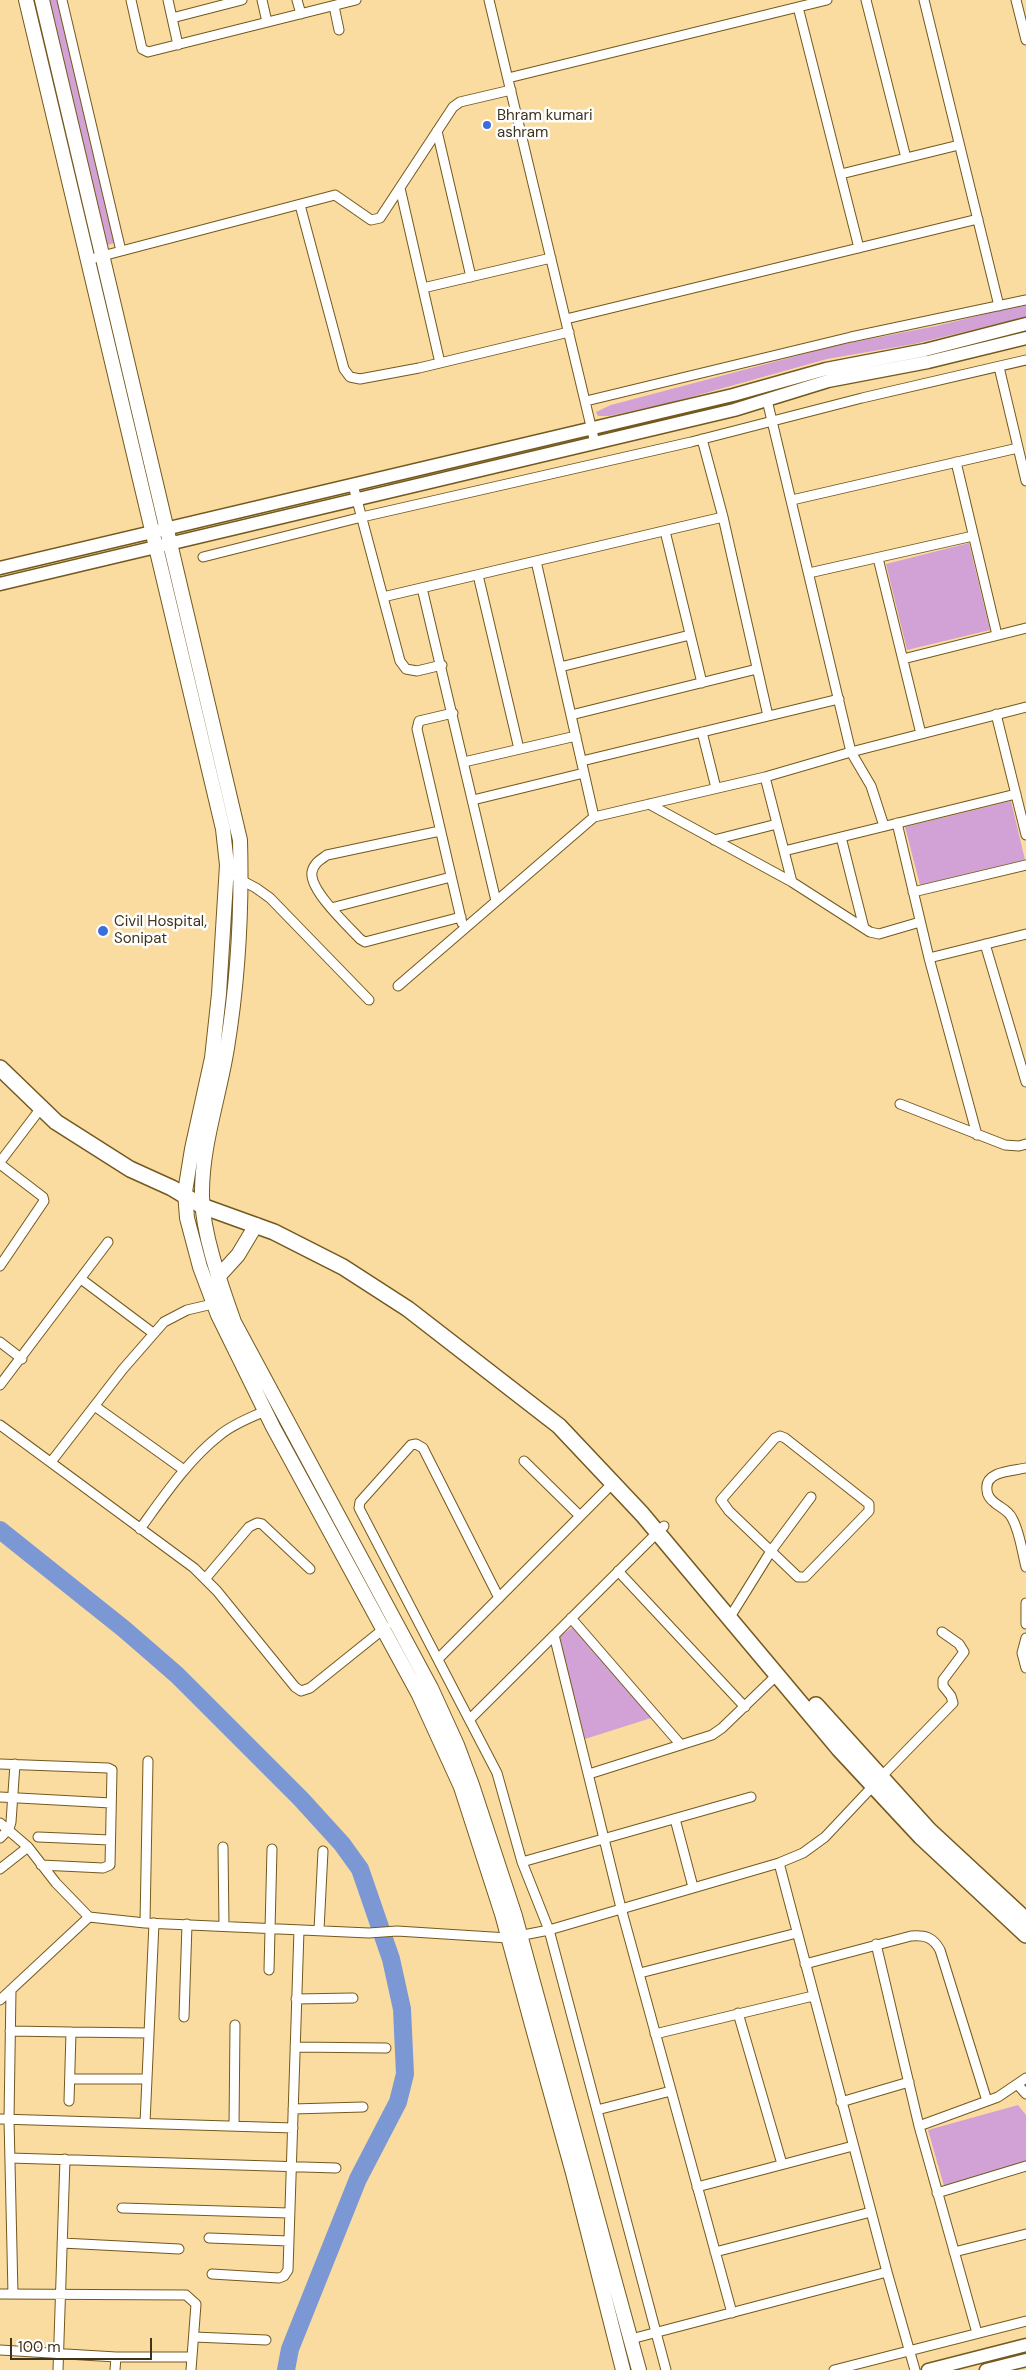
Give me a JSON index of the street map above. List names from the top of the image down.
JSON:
{
  "places": ["Bhram kumari ashram", "Civil Hospital, Sonipat"],
  "scale_bar": "100 m"
}
